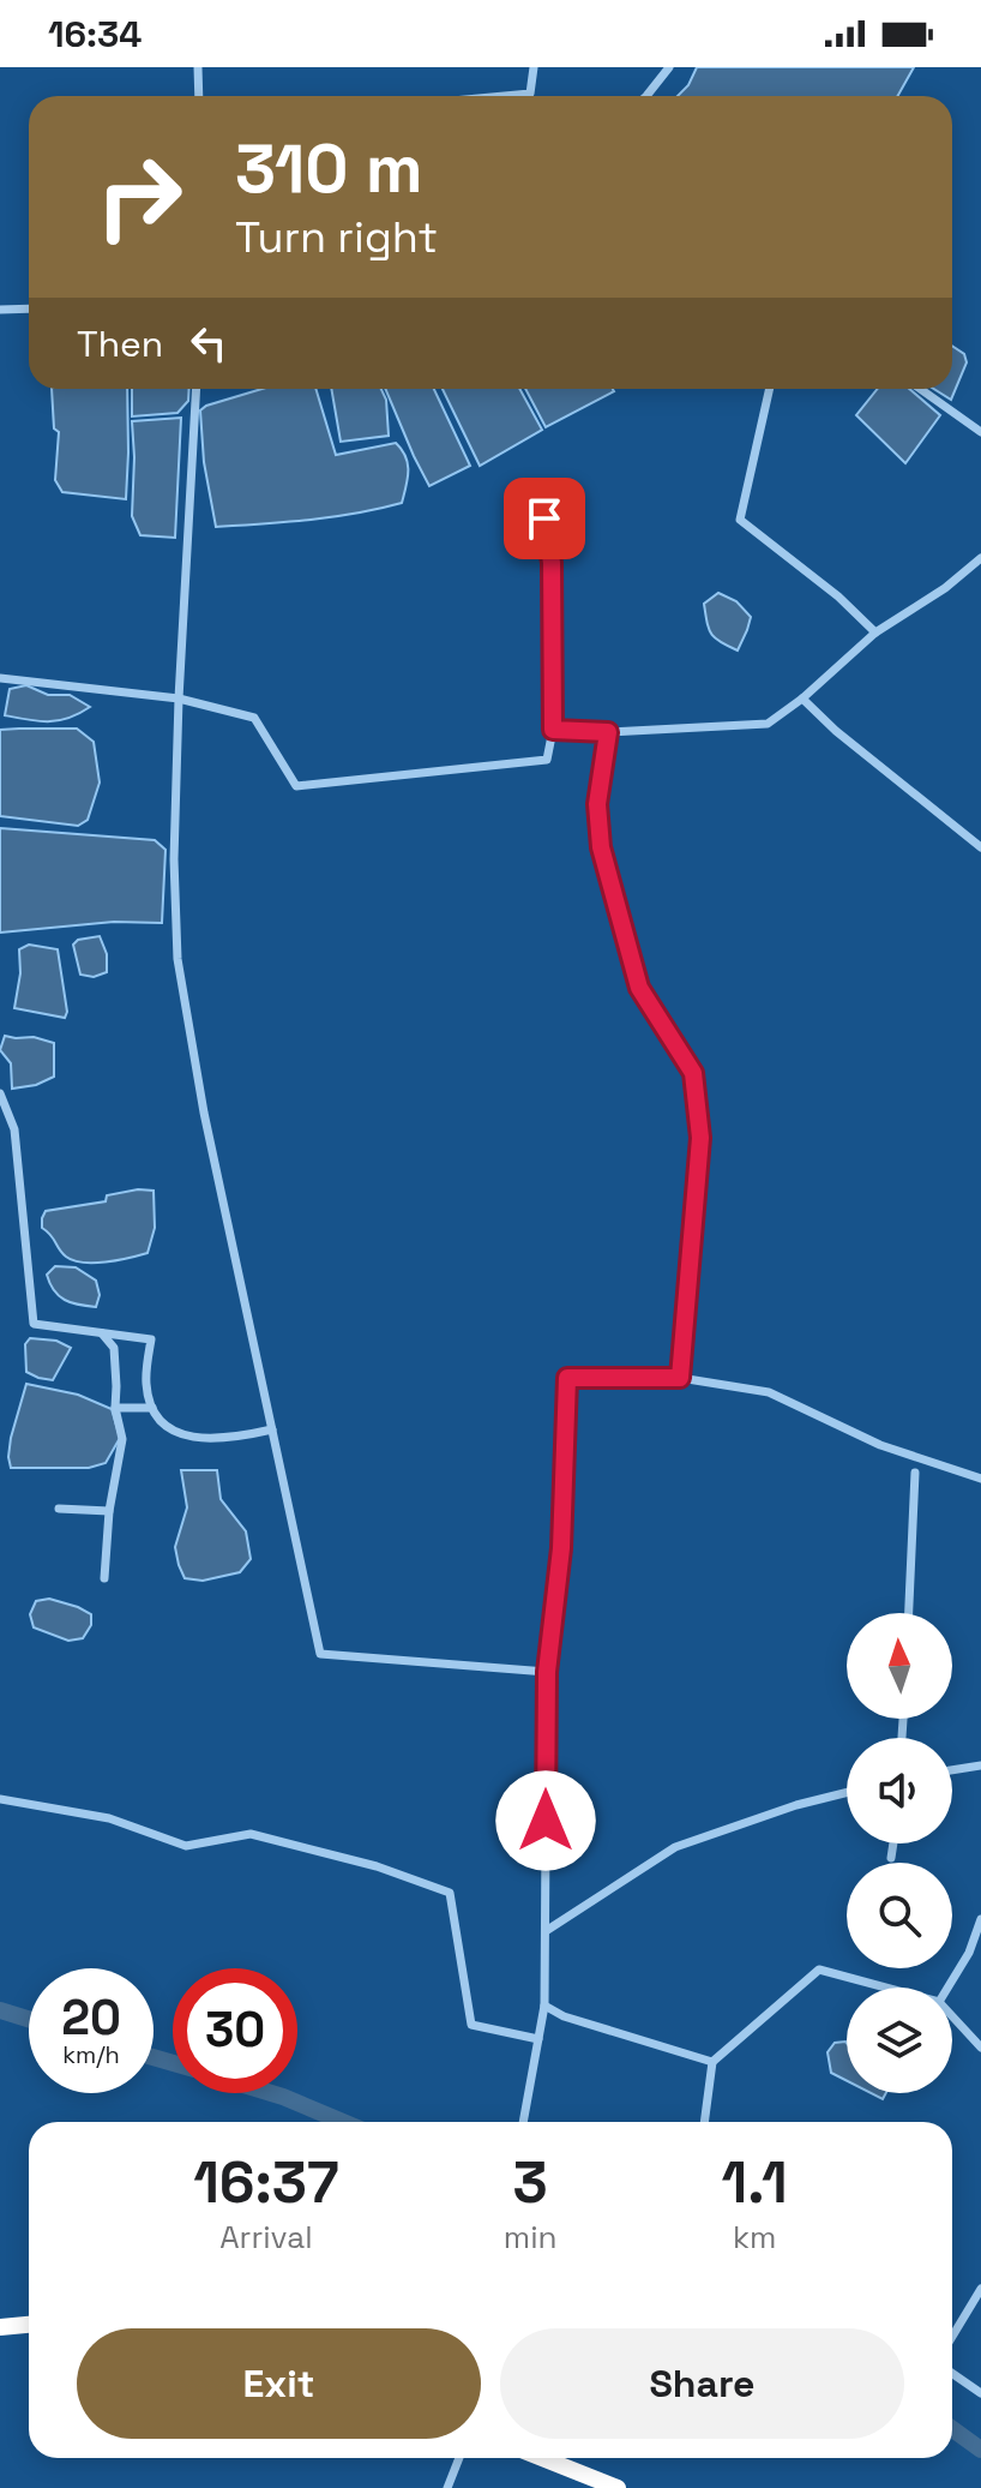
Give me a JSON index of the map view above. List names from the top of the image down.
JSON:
{
  "north": "top",
  "page": {
    "status": "16:34",
    "turn": ["310 m", "Turn right"],
    "then": "Then",
    "speed": "20 km/h",
    "limit": "30",
    "eta": [
      "16:37",
      "Arrival",
      "3",
      "min",
      "1.1",
      "km"
    ],
    "buttons": ["Exit", "Share"]
  }
}
